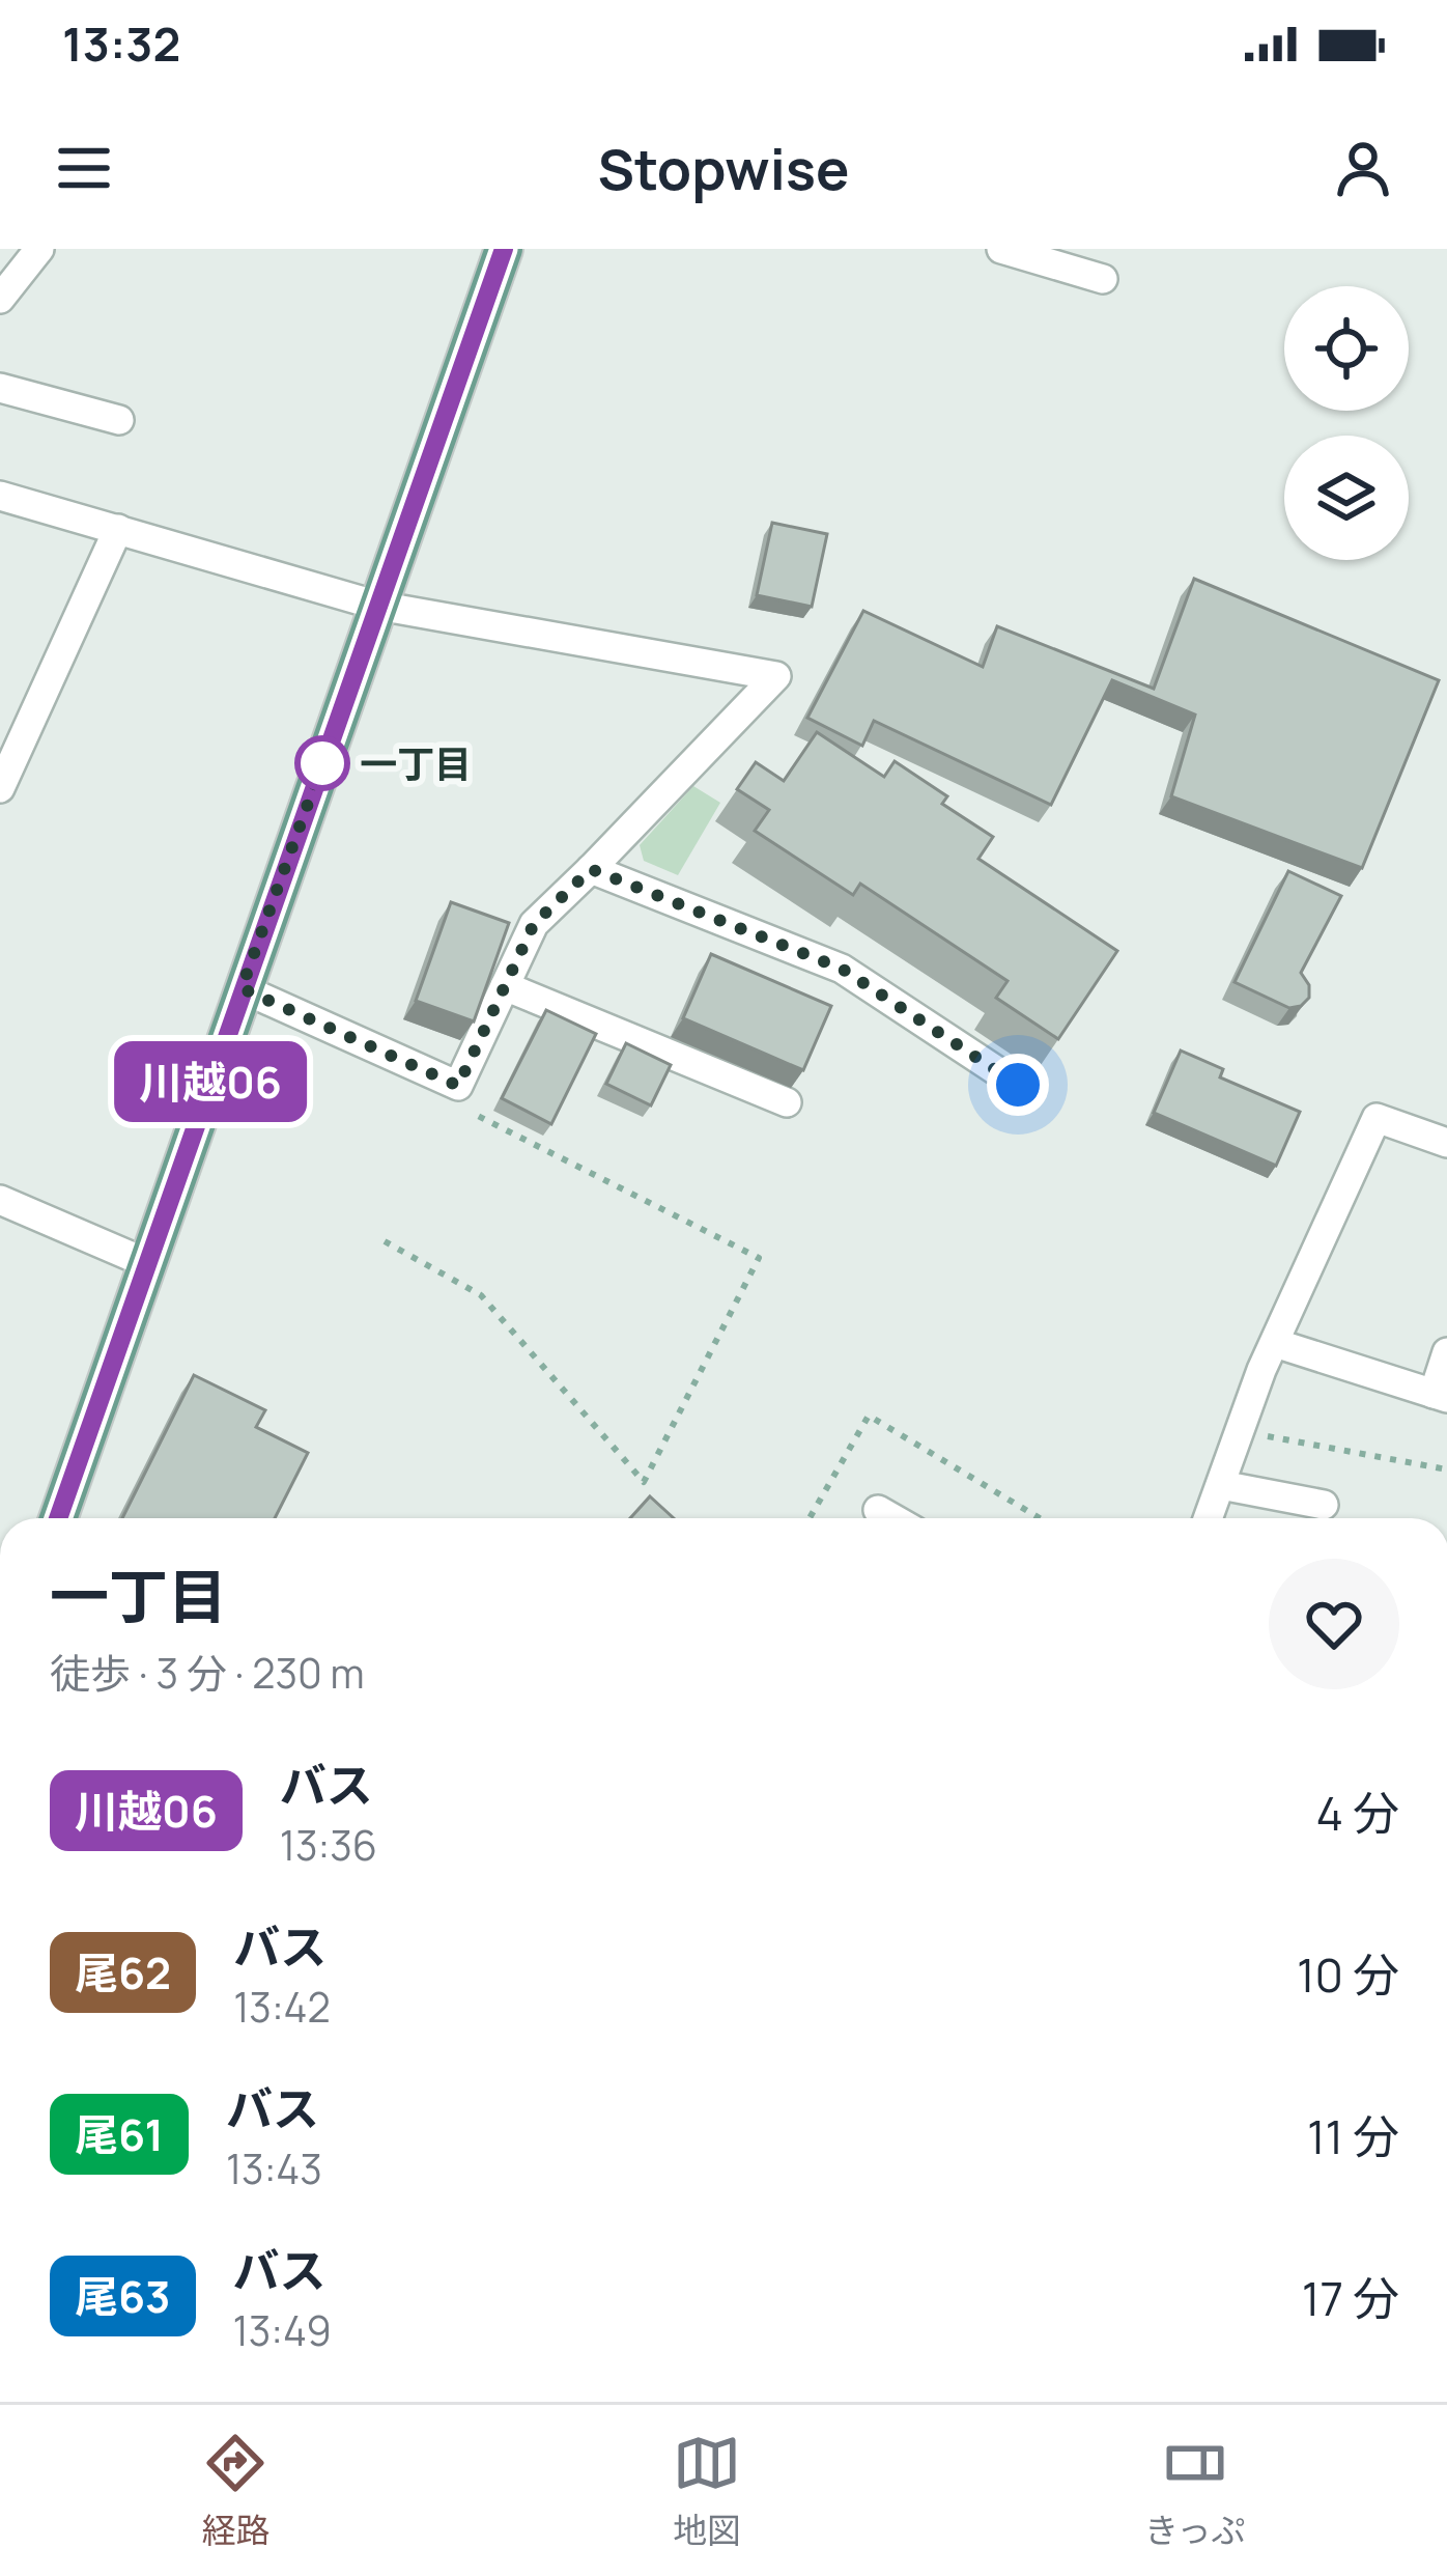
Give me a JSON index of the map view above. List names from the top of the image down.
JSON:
{
  "places": ["一丁目"],
  "lines": ["bus line 川越06"],
  "page": {
    "status": "13:32",
    "header": "Stopwise",
    "on_map": "川越06",
    "heading": ["一丁目", "徒歩 · 3 分 · 230 m"],
    "list": [
      {
        "mark": "川越06",
        "name": "バス",
        "note": "13:36",
        "value": "4 分"
      },
      {
        "mark": "尾62",
        "name": "バス",
        "note": "13:42",
        "value": "10 分"
      },
      {
        "mark": "尾61",
        "name": "バス",
        "note": "13:43",
        "value": "11 分"
      },
      {
        "mark": "尾63",
        "name": "バス",
        "note": "13:49",
        "value": "17 分"
      }
    ],
    "tabs": ["経路", "地図", "きっぷ"]
  }
}
